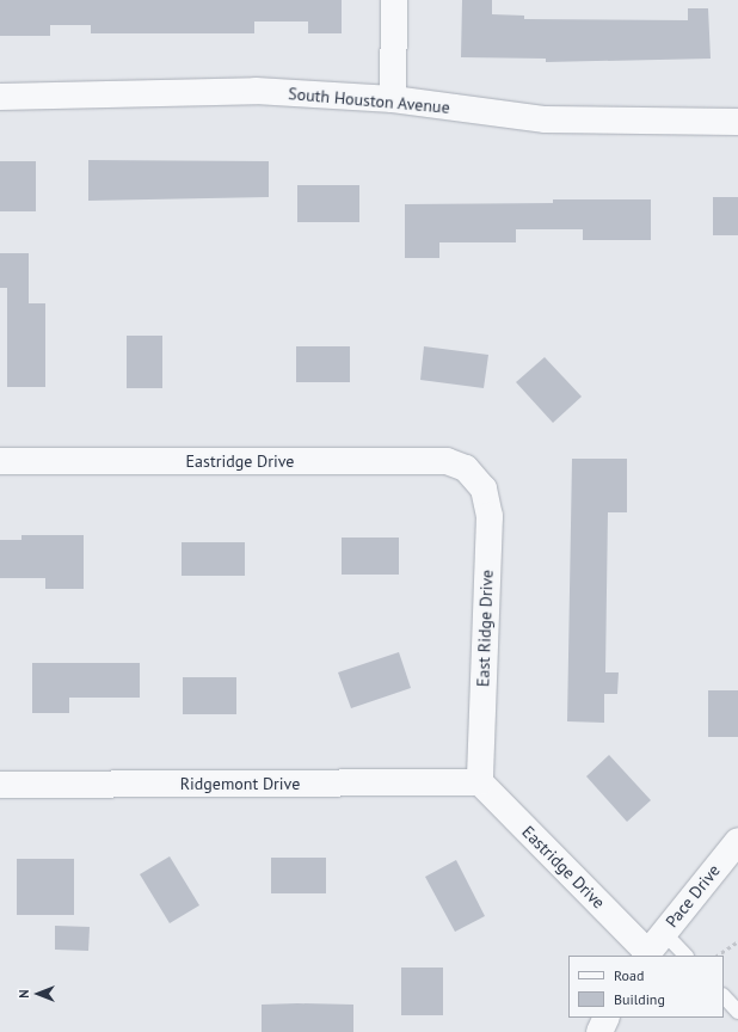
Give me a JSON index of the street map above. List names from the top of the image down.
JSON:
{
  "streets": {
    "street": [
      "South Houston Avenue",
      "Eastridge Drive",
      "East Ridge Drive",
      "Ridgemont Drive",
      "Pace Drive"
    ]
  },
  "crossings": [
    ["Eastridge Drive", "East Ridge Drive"],
    ["Eastridge Drive", "Ridgemont Drive"],
    ["Eastridge Drive", "Pace Drive"],
    ["East Ridge Drive", "Ridgemont Drive"]
  ],
  "legend": ["Road", "Building"],
  "north": "left"
}
